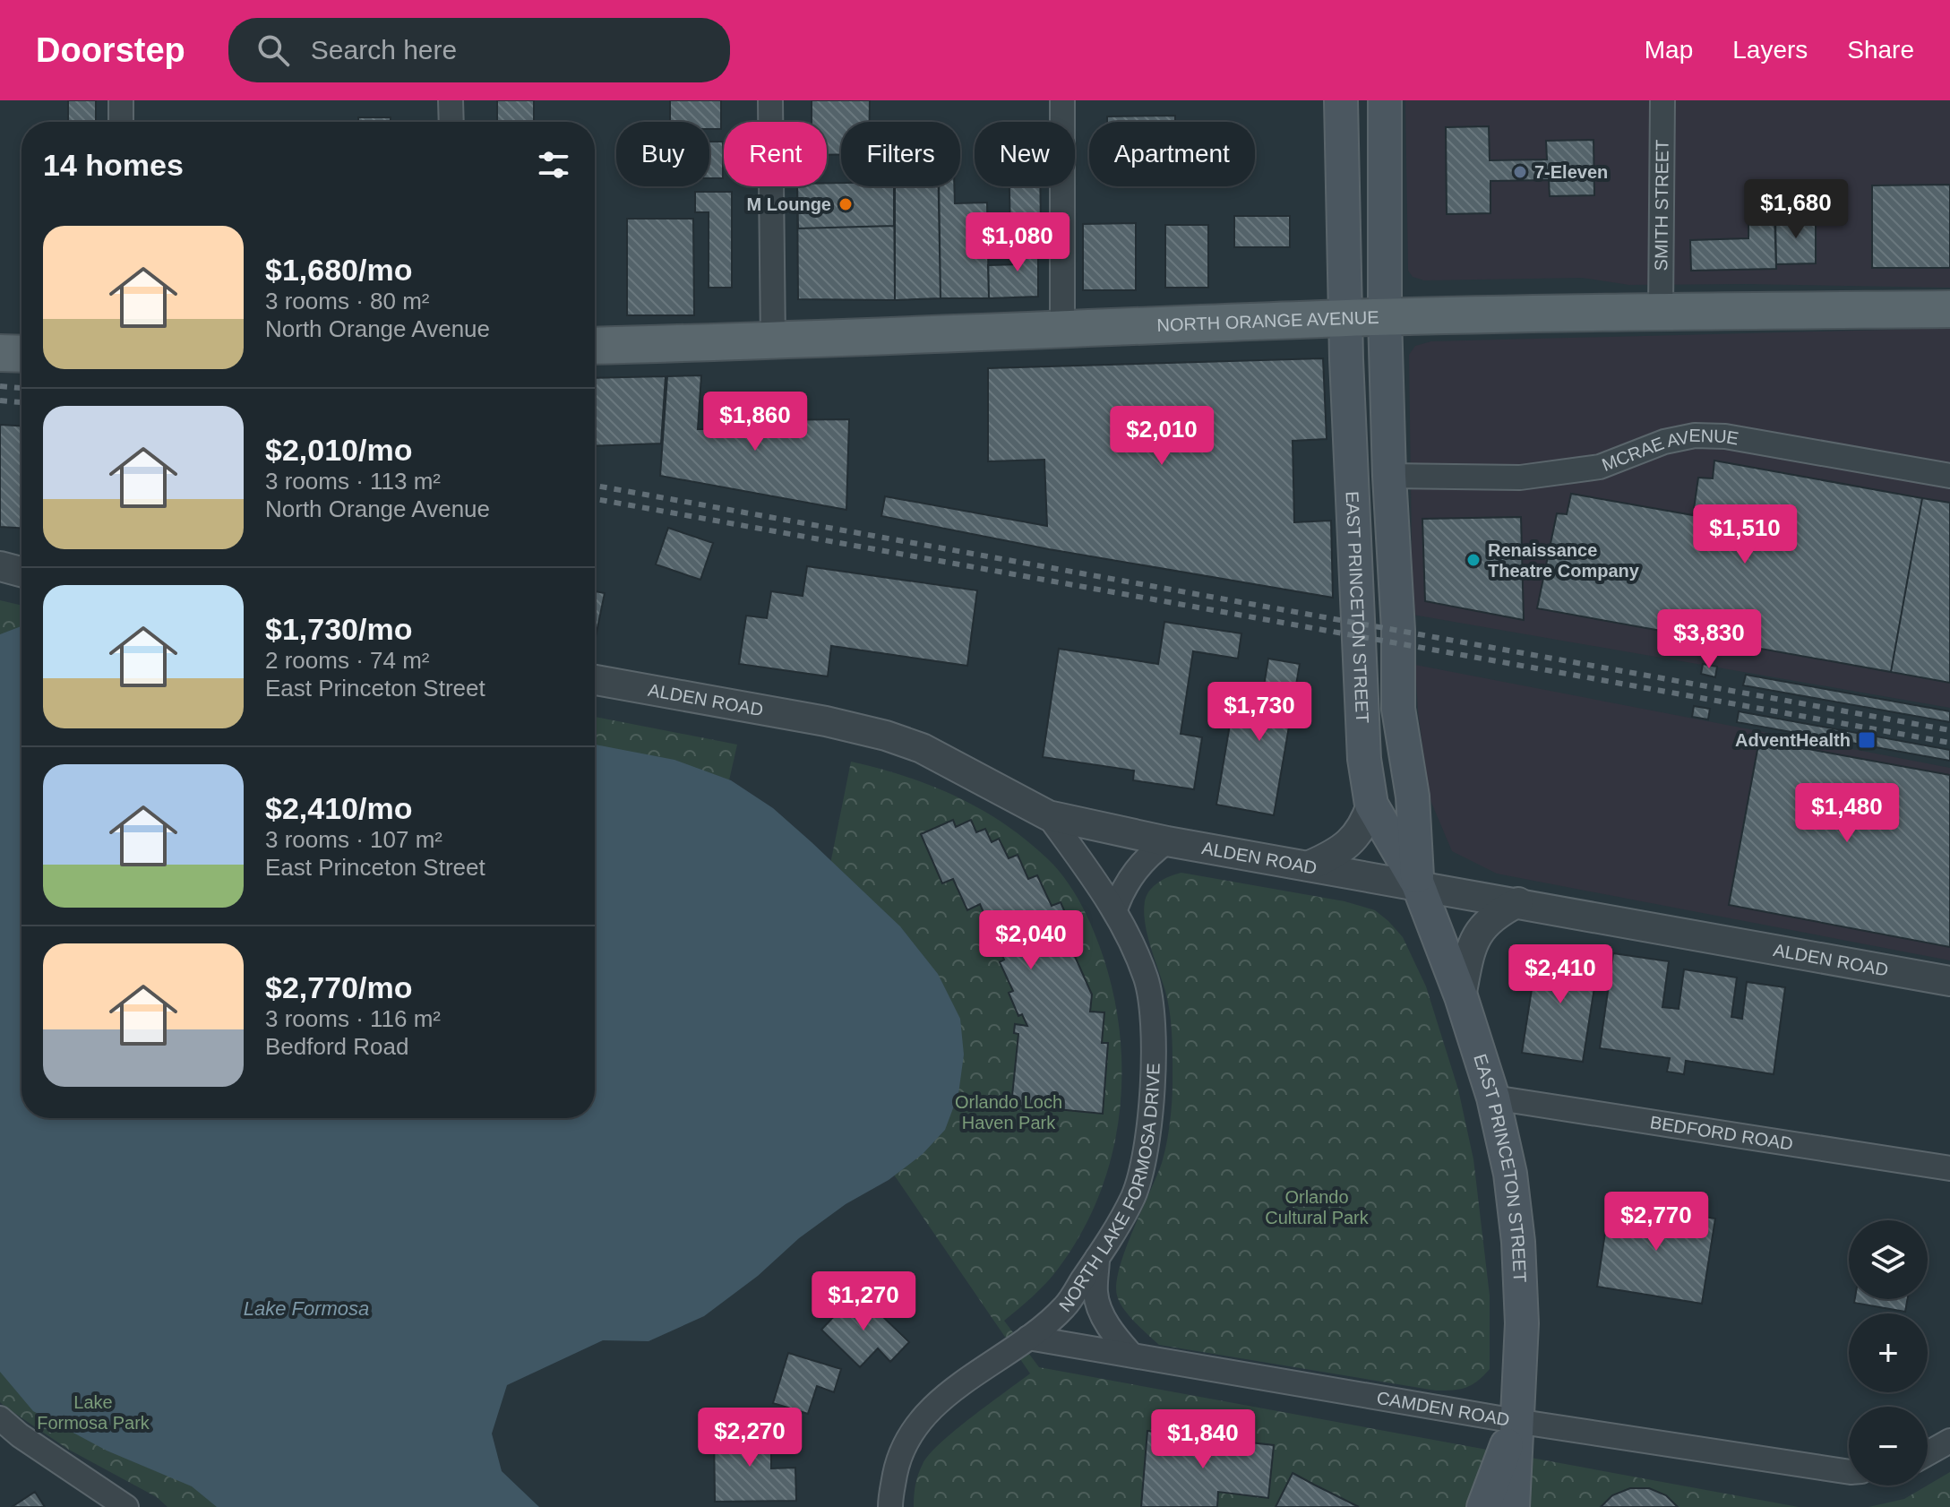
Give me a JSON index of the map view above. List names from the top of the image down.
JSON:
{
  "streets": {
    "main road": ["NORTH ORANGE AVENUE", "EAST PRINCETON STREET"],
    "street": [
      "SMITH STREET",
      "MCRAE AVENUE",
      "ALDEN ROAD",
      "BEDFORD ROAD",
      "NORTH LAKE FORMOSA DRIVE",
      "CAMDEN ROAD"
    ]
  },
  "crossings": [
    ["SMITH STREET", "NORTH ORANGE AVENUE"],
    ["NORTH ORANGE AVENUE", "EAST PRINCETON STREET"],
    ["MCRAE AVENUE", "EAST PRINCETON STREET"],
    ["EAST PRINCETON STREET", "ALDEN ROAD"],
    ["EAST PRINCETON STREET", "BEDFORD ROAD"],
    ["EAST PRINCETON STREET", "CAMDEN ROAD"],
    ["ALDEN ROAD", "NORTH LAKE FORMOSA DRIVE"],
    ["NORTH LAKE FORMOSA DRIVE", "CAMDEN ROAD"]
  ],
  "water": ["Lake Formosa"],
  "parks": ["Orlando Loch Haven Park", "Orlando Cultural Park", "Lake Formosa Park"],
  "places": {
    "other": ["7-Eleven", "M Lounge", "Renaissance Theatre Company"],
    "transit": ["AdventHealth"]
  },
  "page": {
    "header": "Doorstep",
    "search": "Search here",
    "nav": ["Map", "Layers", "Share"],
    "chip": [
      "Buy",
      "Rent",
      "Filters",
      "New",
      "Apartment"
    ],
    "heading": "14 homes",
    "price": [
      "$1,680",
      "$1,080",
      "$1,860",
      "$2,010",
      "$1,510",
      "$3,830",
      "$1,730",
      "$1,480",
      "$2,040",
      "$2,410",
      "$2,770",
      "$1,270",
      "$2,270",
      "$1,840"
    ],
    "list": [
      {
        "name": "$1,680/mo",
        "note": "3 rooms · 80 m² · North Orange Avenue"
      },
      {
        "name": "$2,010/mo",
        "note": "3 rooms · 113 m² · North Orange Avenue"
      },
      {
        "name": "$1,730/mo",
        "note": "2 rooms · 74 m² · East Princeton Street"
      },
      {
        "name": "$2,410/mo",
        "note": "3 rooms · 107 m² · East Princeton Street"
      },
      {
        "name": "$2,770/mo",
        "note": "3 rooms · 116 m² · Bedford Road"
      }
    ],
    "map_buttons": ["+", "−"]
  }
}
